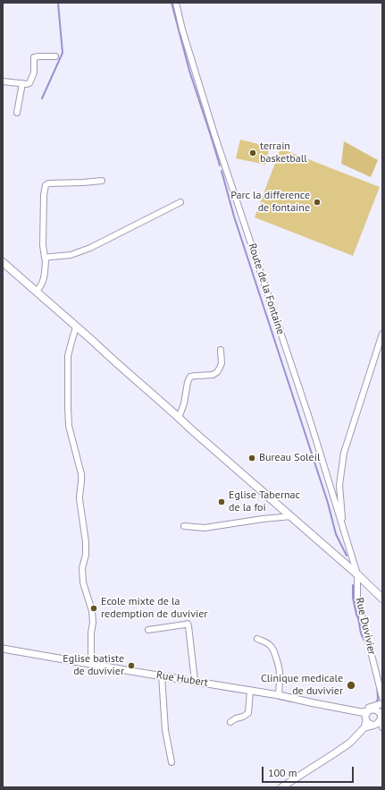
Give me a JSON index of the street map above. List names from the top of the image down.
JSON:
{
  "streets": {
    "street": ["Route de la Fontaine", "Rue Duvivier", "Rue Hubert"]
  },
  "crossings": [
    ["Route de la Fontaine", "Rue Duvivier"]
  ],
  "places": [
    "terrain basketball",
    "Parc la difference de fontaine",
    "Bureau Soleil",
    "Eglise Tabernac de la foi",
    "Ecole mixte de la redemption de duvivier",
    "Eglise batiste de duvivier",
    "Clinique medicale de duvivier"
  ],
  "scale_bar": "100 m"
}
